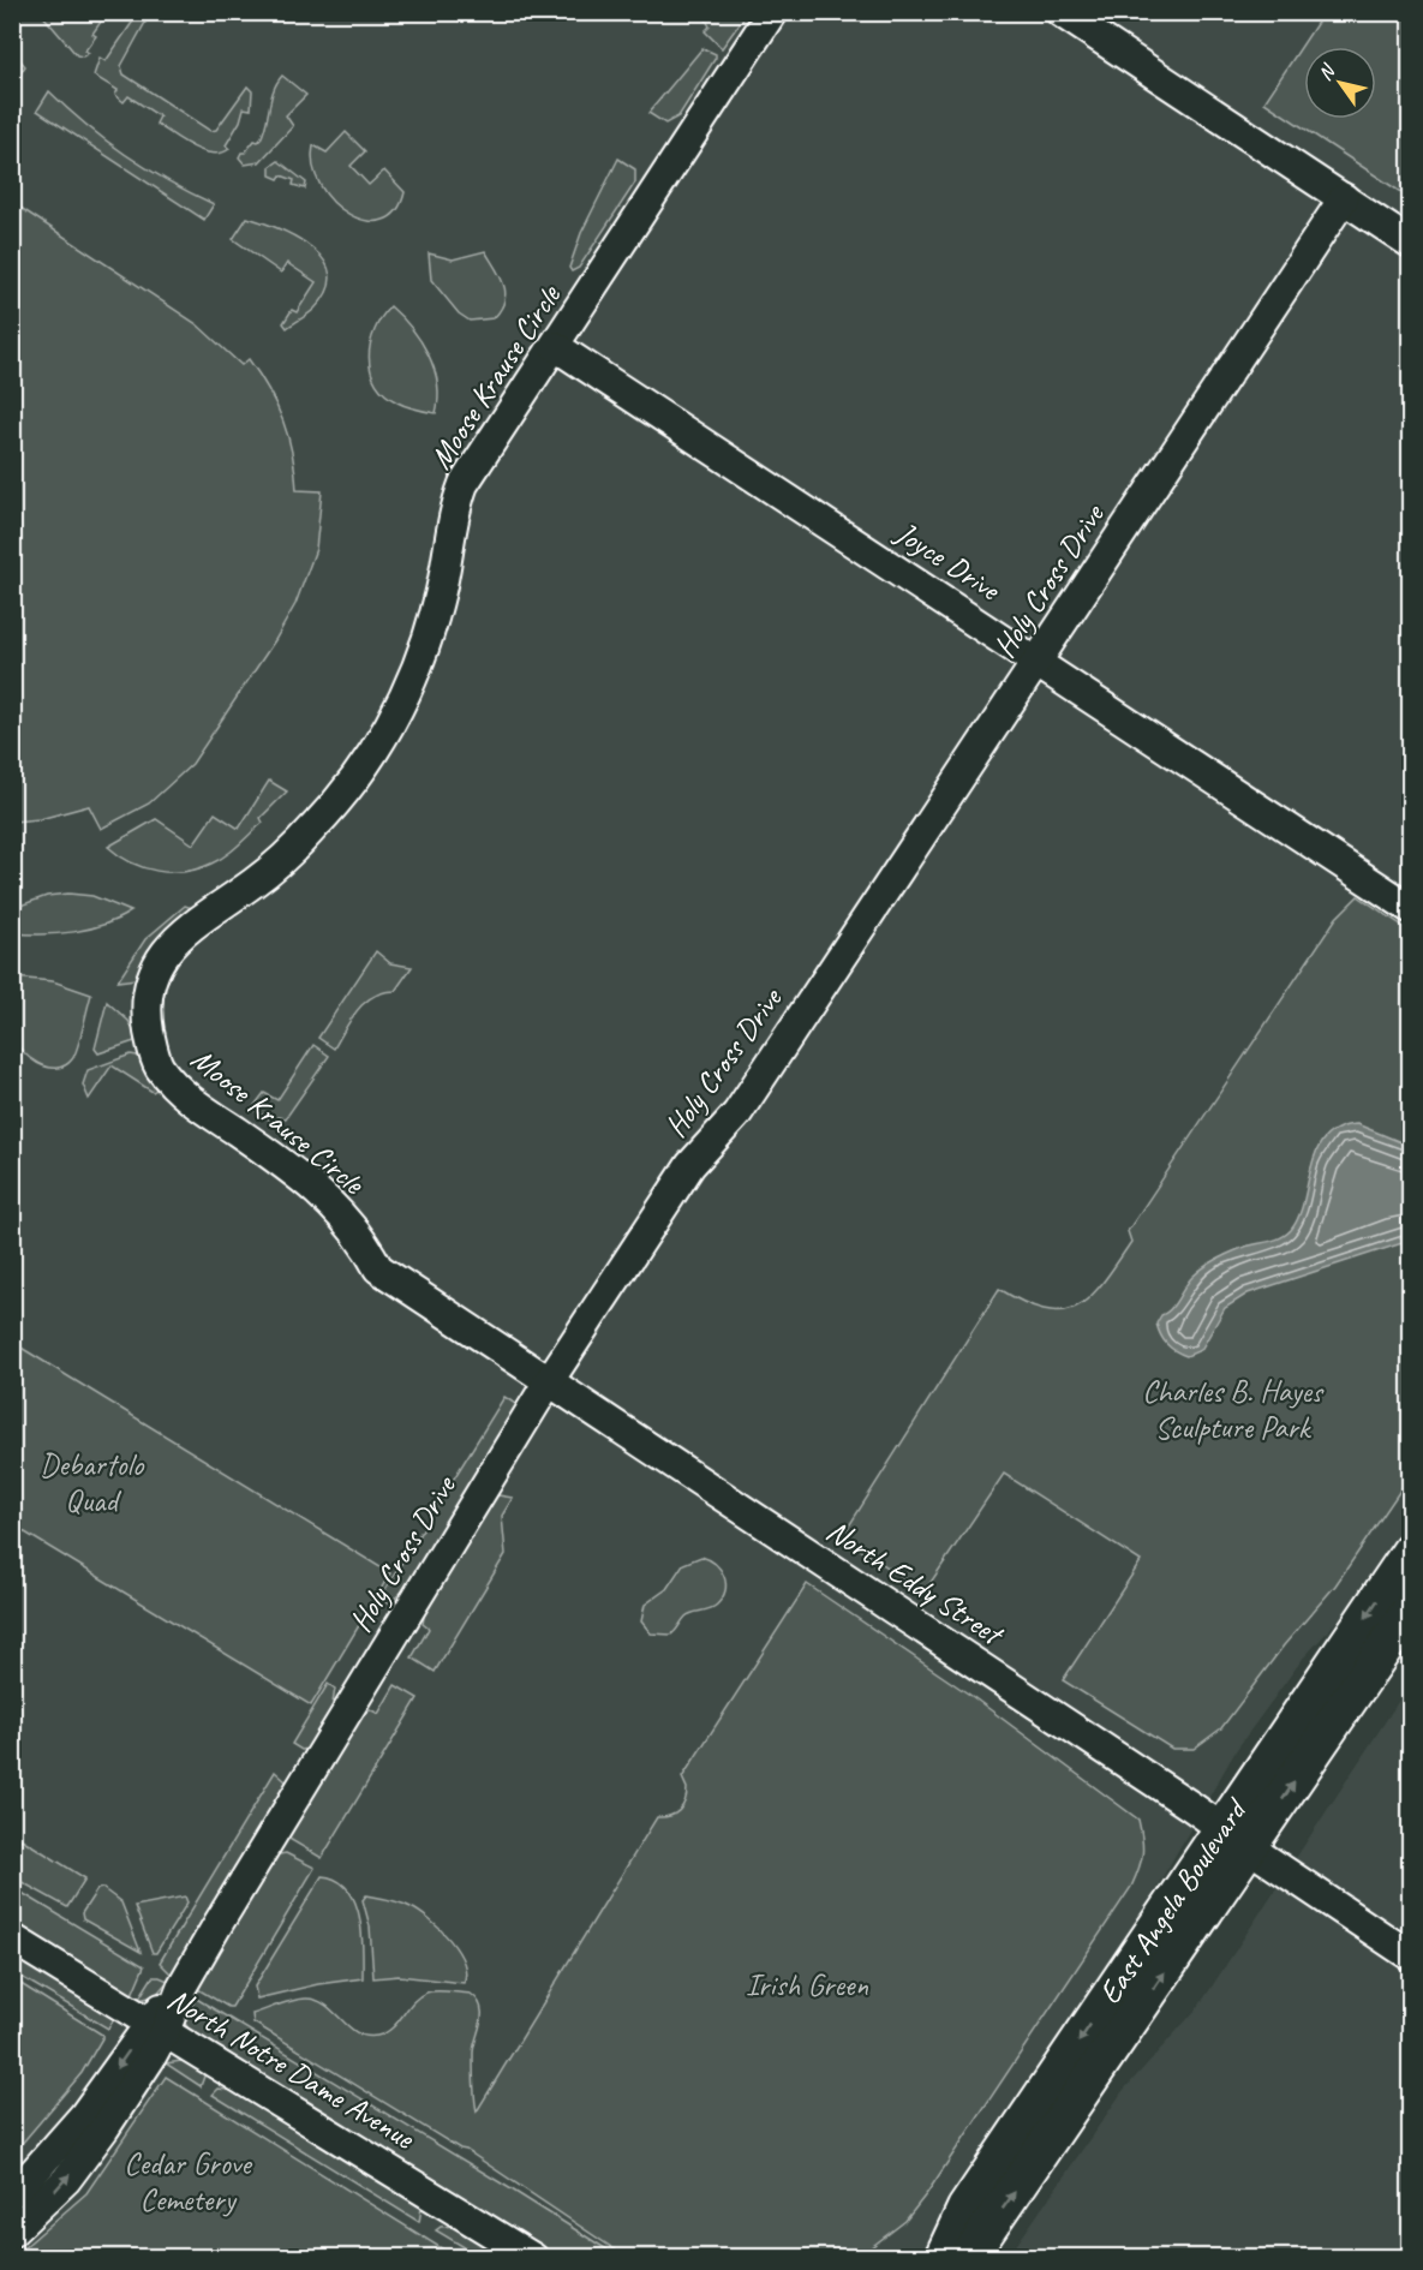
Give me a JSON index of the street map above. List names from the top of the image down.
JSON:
{
  "streets": {
    "main road": ["East Angela Boulevard"],
    "street": [
      "Moose Krause Circle",
      "Joyce Drive",
      "Holy Cross Drive",
      "North Eddy Street",
      "North Notre Dame Avenue"
    ]
  },
  "crossings": [
    ["Moose Krause Circle", "Joyce Drive"],
    ["Moose Krause Circle", "North Eddy Street"],
    ["Joyce Drive", "Holy Cross Drive"],
    ["Holy Cross Drive", "North Eddy Street"],
    ["Holy Cross Drive", "North Notre Dame Avenue"],
    ["North Eddy Street", "East Angela Boulevard"]
  ],
  "parks": [
    "Charles B. Hayes Sculpture Park",
    "Debartolo Quad",
    "Irish Green",
    "Cedar Grove Cemetery"
  ],
  "north": "top left"
}
